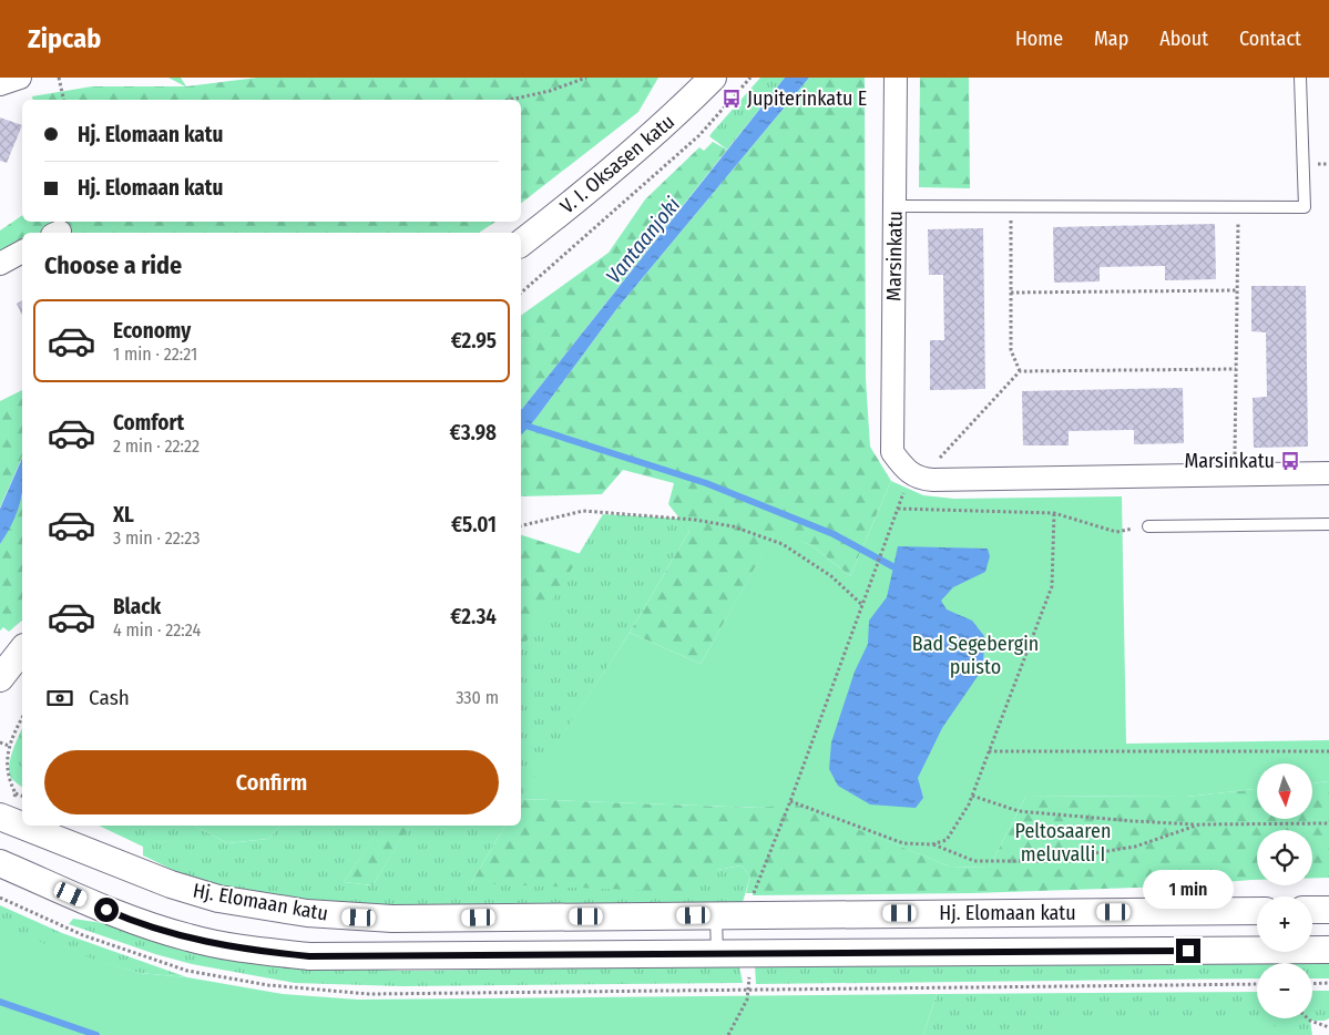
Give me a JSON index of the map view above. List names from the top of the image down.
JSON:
{
  "streets": {
    "street": ["V. I. Oksasen katu", "Marsinkatu", "Hj. Elomaan katu"]
  },
  "water": ["Vantaanjoki"],
  "parks": ["Bad Segebergin puisto", "Peltosaaren meluvalli I"],
  "places": {
    "bus stop": ["Jupiterinkatu E", "Marsinkatu"]
  },
  "north": "bottom",
  "page": {
    "header": "Zipcab",
    "nav": [
      "Home",
      "Map",
      "About",
      "Contact"
    ],
    "banner": ["Hj. Elomaan katu", "Hj. Elomaan katu"],
    "heading": "Choose a ride",
    "list": [
      {
        "name": "Economy",
        "note": "1 min · 22:21",
        "value": "€2.95"
      },
      {
        "name": "Comfort",
        "note": "2 min · 22:22",
        "value": "€3.98"
      },
      {
        "name": "XL",
        "note": "3 min · 22:23",
        "value": "€5.01"
      },
      {
        "name": "Black",
        "note": "4 min · 22:24",
        "value": "€2.34"
      }
    ],
    "pay": ["Cash", "330 m"],
    "buttons": "Confirm",
    "map_buttons": ["+", "−"],
    "bubble": "1 min"
  }
}
